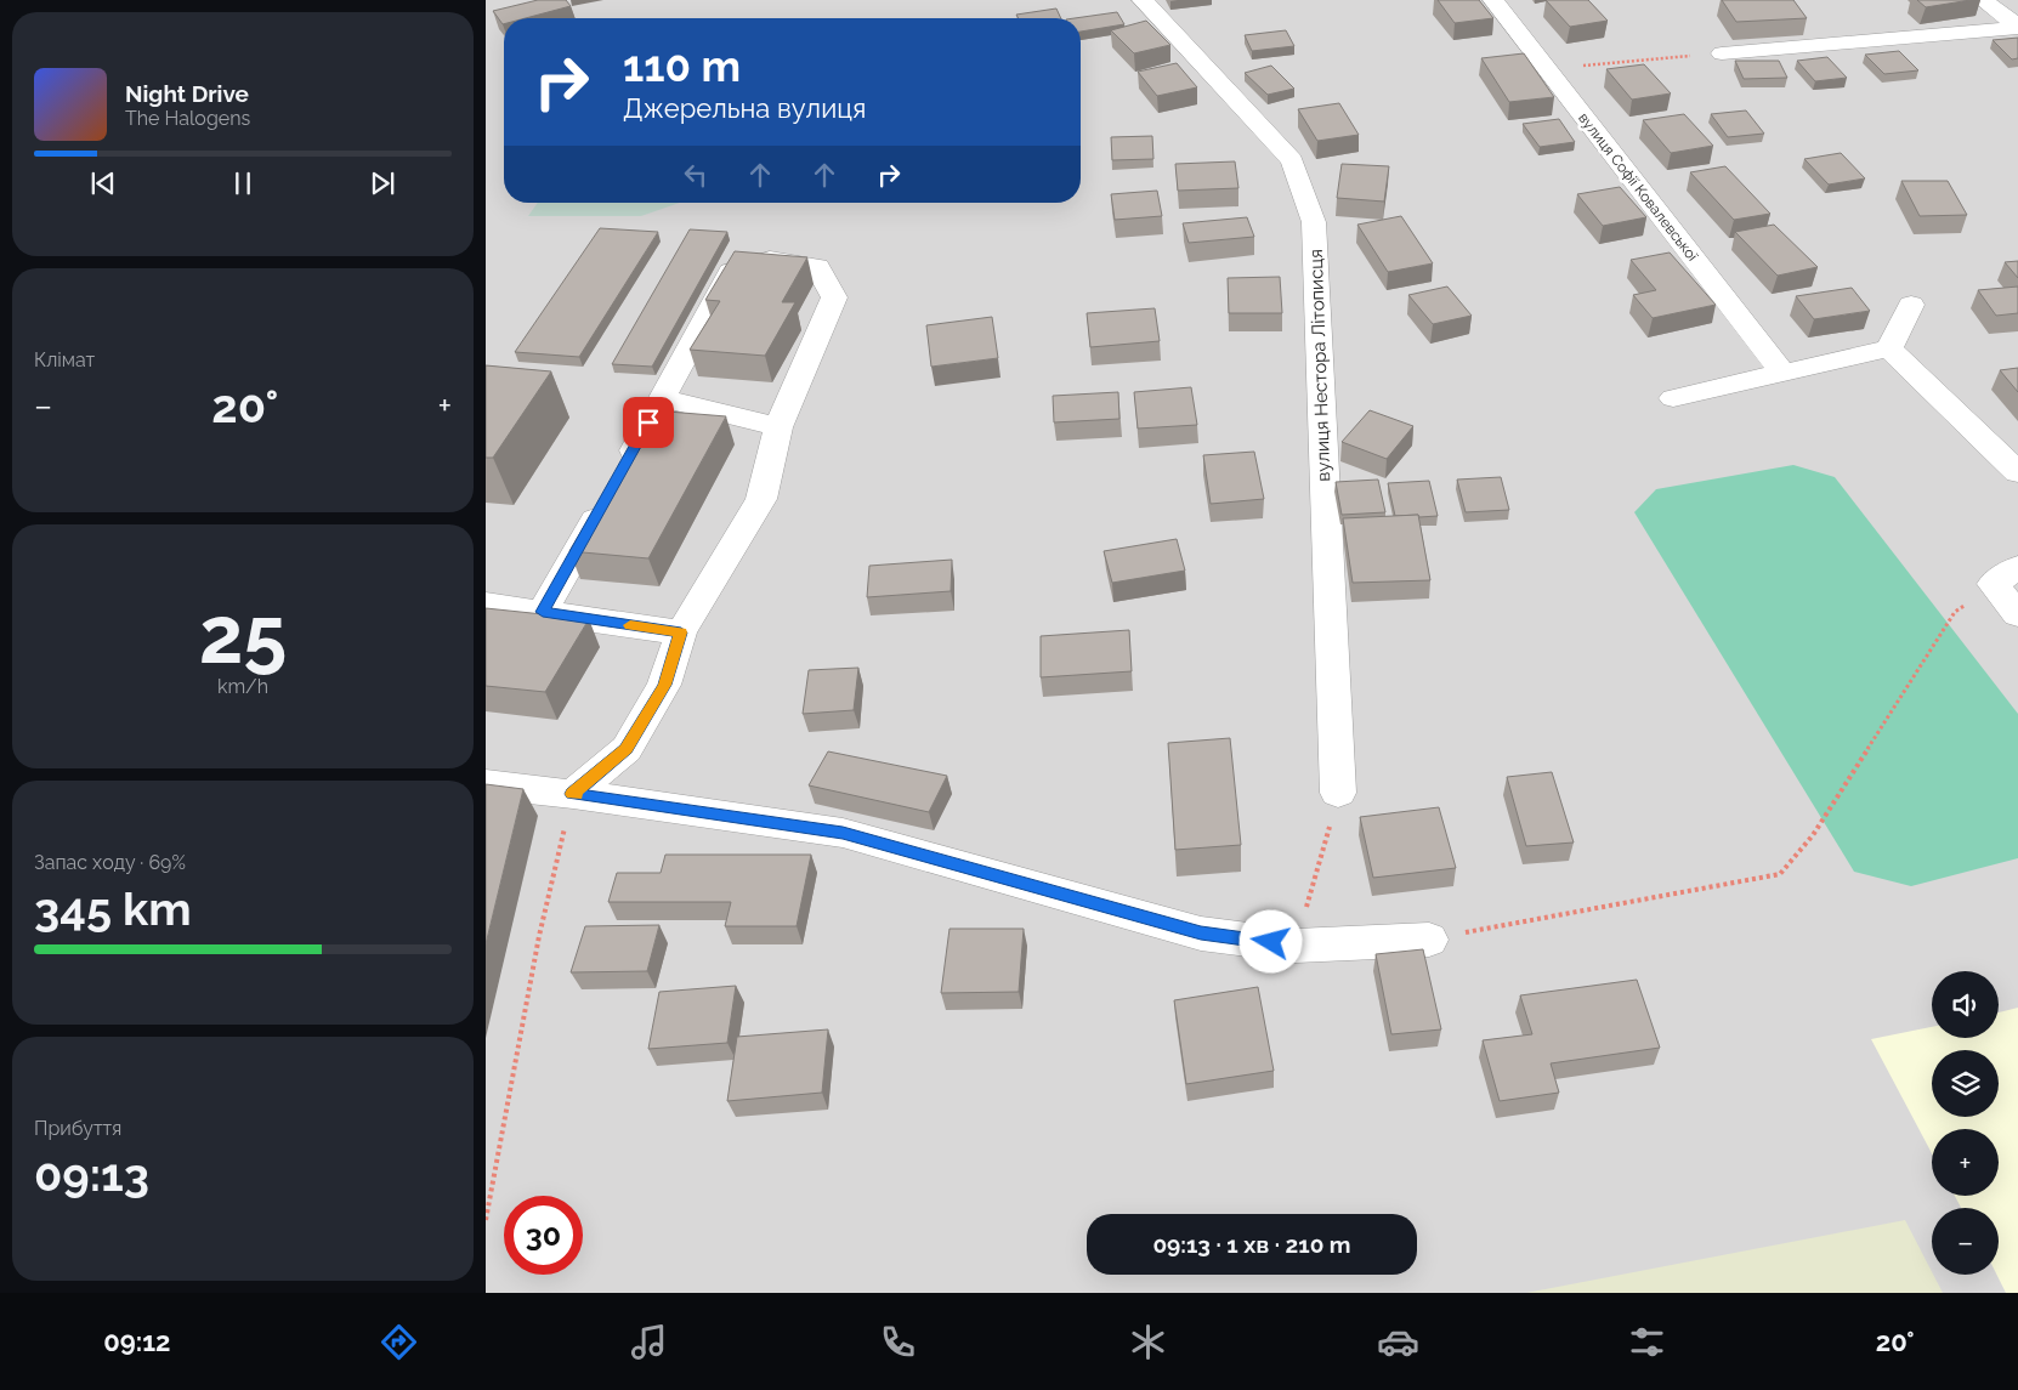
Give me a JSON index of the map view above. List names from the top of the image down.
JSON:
{
  "streets": {
    "street": ["вулиця Софії Ковалевської", "вулиця Нестора Літописця"]
  },
  "page": {
    "turn": ["110 m", "Джерельна вулиця"],
    "song": ["Night Drive", "The Halogens"],
    "tile": [
      "Клімат",
      ["25", "km/h"],
      ["Запас ходу · 69%", "345 km"],
      ["Прибуття", "09:13"]
    ],
    "heat": ["−", "20°", "+"],
    "map_buttons": ["+", "−"],
    "limit": "30",
    "trip": "09:13 · 1 хв · 210 m",
    "tabs": ["09:12", "20°"]
  }
}
